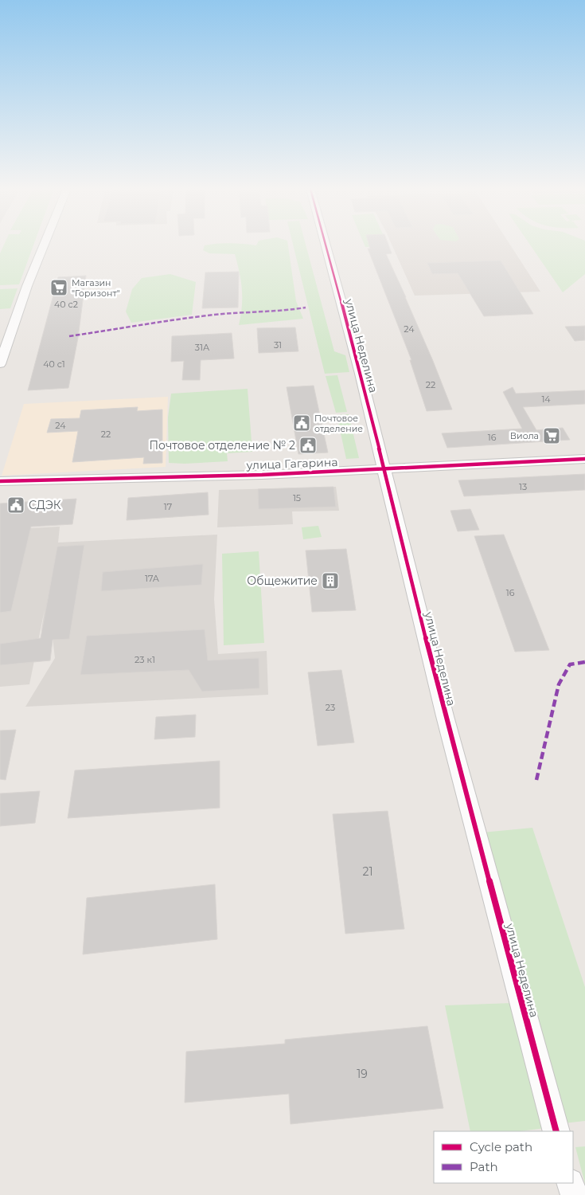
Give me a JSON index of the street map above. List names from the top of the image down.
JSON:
{
  "streets": {
    "street": ["улица Неделина", "улица Гагарина"]
  },
  "crossings": [
    ["улица Неделина", "улица Гагарина"]
  ],
  "places": {
    "supermarket": ["Магазин \"Горизонт\"", "Виола"],
    "public building": ["Почтовое отделение", "Почтовое отделение № 2", "СДЭК"],
    "building": ["Общежитие"]
  },
  "house_numbers": [
    "40 с2",
    "24",
    "31",
    "31А",
    "40 с1",
    "22",
    "14",
    "24",
    "22",
    "16",
    "13",
    "15",
    "17",
    "17А",
    "16",
    "23 к1",
    "23",
    "21",
    "19"
  ],
  "legend": ["Cycle path", "Path"]
}
